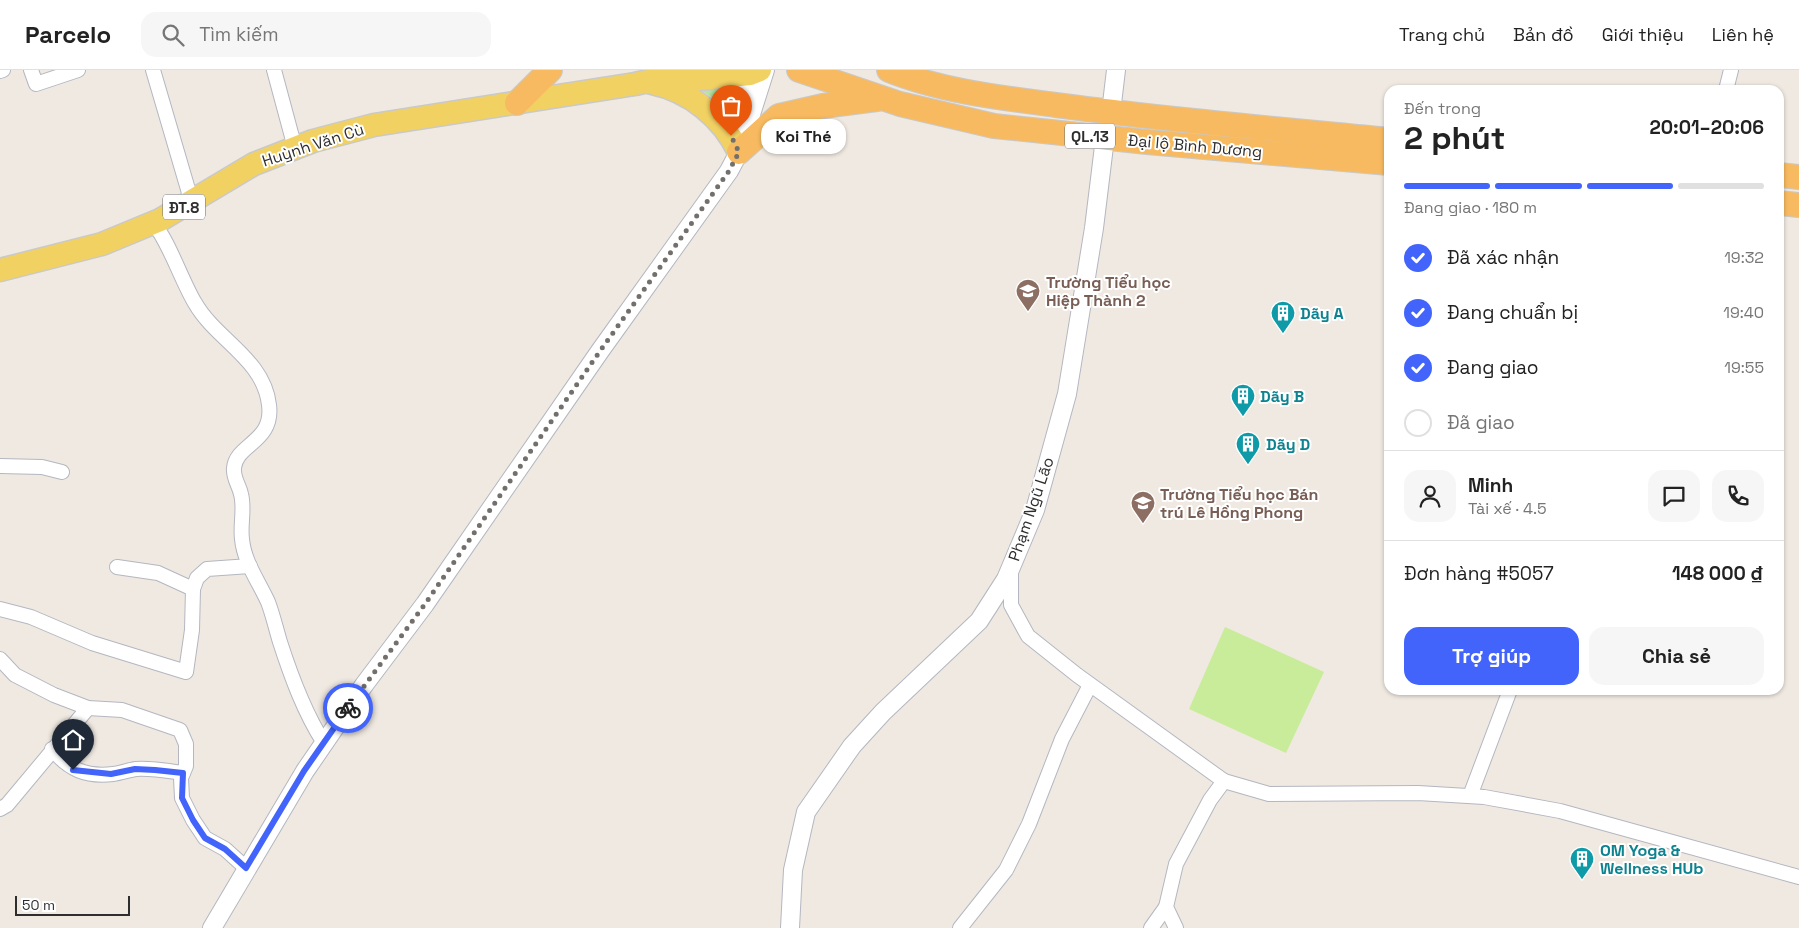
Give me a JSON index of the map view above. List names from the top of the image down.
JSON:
{
  "streets": {
    "highway": ["QL.13", "Đại lộ Bình Dương"],
    "main road": ["Huỳnh Văn Cù", "ĐT.8"],
    "street": ["Phạm Ngũ Lão"]
  },
  "crossings": [
    ["Đại lộ Bình Dương", "Phạm Ngũ Lão"]
  ],
  "places": {
    "other": ["Koi Thé"],
    "school or university": ["Trường Tiểu học Hiệp Thành 2", "Trường Tiểu học Bán trú Lê Hồng Phong"],
    "building": [
      "Dãy A",
      "Dãy B",
      "Dãy D",
      "OM Yoga & Wellness HUb"
    ]
  },
  "scale_bar": "50 m",
  "page": {
    "header": "Parcelo",
    "search": "Tìm kiếm",
    "nav": [
      "Trang chủ",
      "Bản đồ",
      "Giới thiệu",
      "Liên hệ"
    ],
    "heading": ["2 phút", "Đến trong", "20:01–20:06"],
    "panel": [
      "Minh",
      "Tài xế · 4.5",
      "Đơn hàng #5057",
      "148 000 ₫"
    ],
    "bubble": "Koi Thé",
    "bar": "Đang giao · 180 m",
    "list": [
      ["Đã xác nhận", "19:32"],
      ["Đang chuẩn bị", "19:40"],
      ["Đang giao", "19:55"],
      "Đã giao"
    ],
    "buttons": ["Trợ giúp", "Chia sẻ"],
    "scale": "50 m"
  }
}
